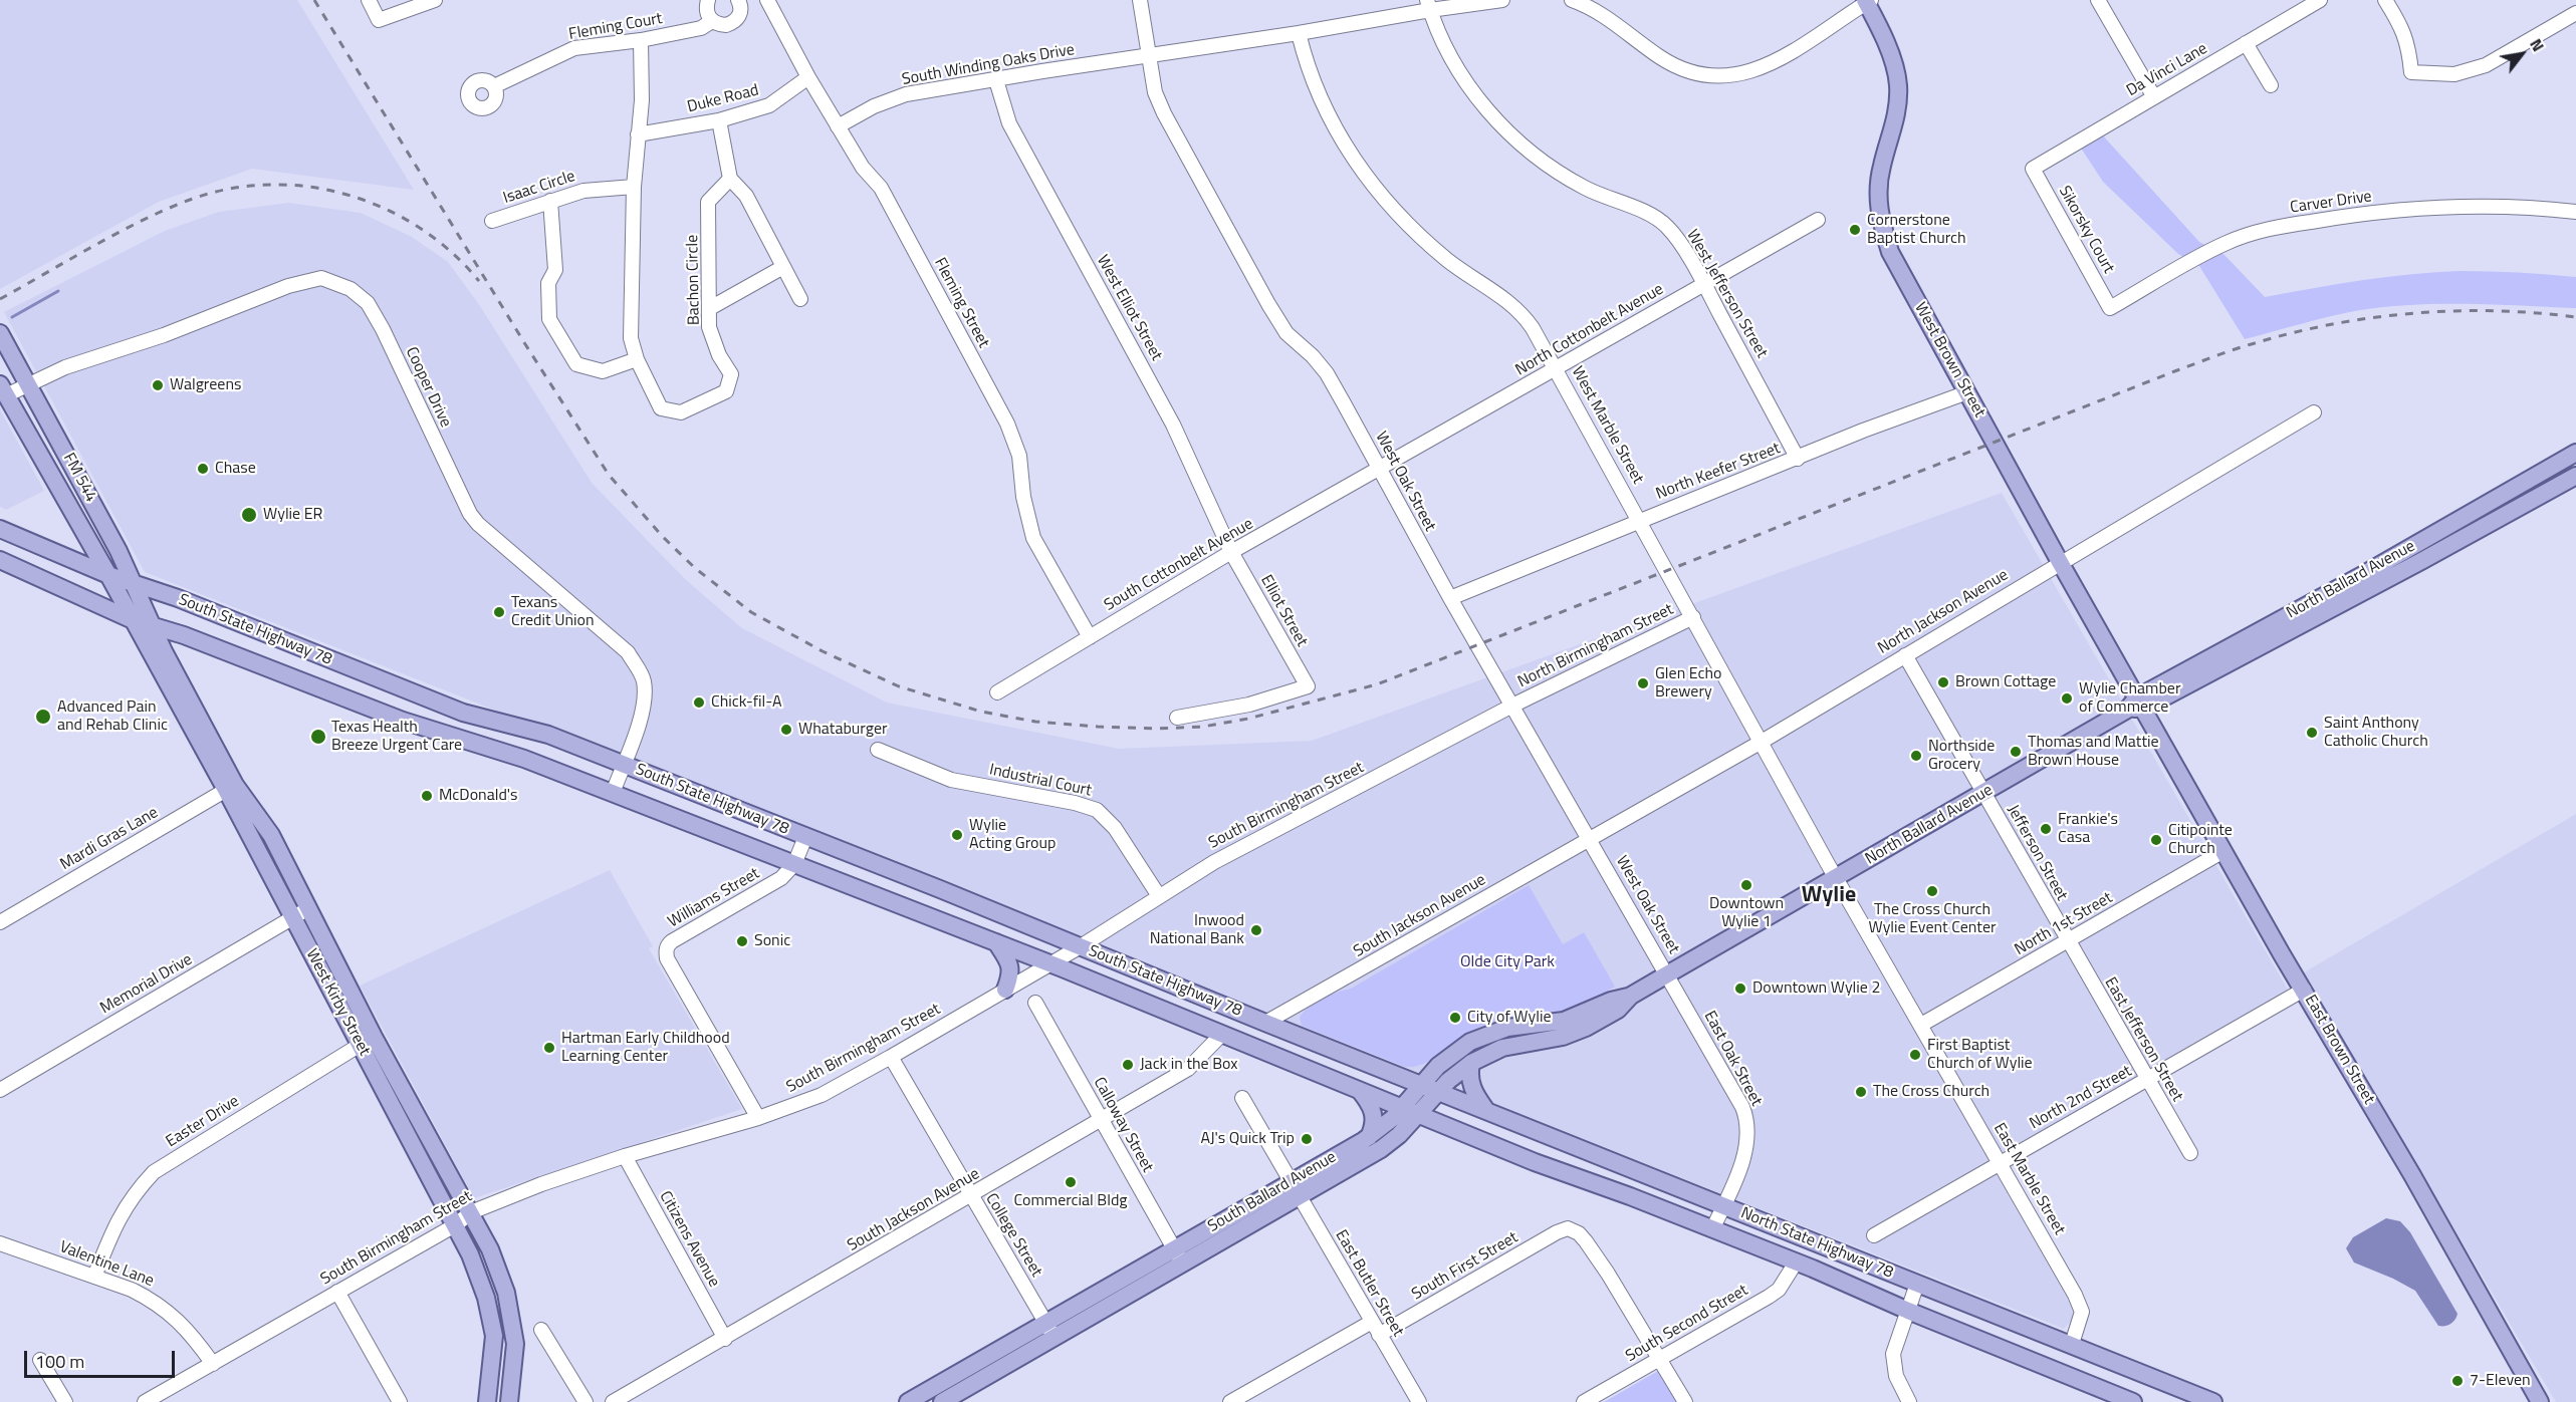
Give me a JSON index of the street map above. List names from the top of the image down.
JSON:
{
  "streets": {
    "main road": [
      "West Brown Street",
      "FM 544",
      "North Ballard Avenue",
      "South State Highway 78",
      "West Kirby Street",
      "East Brown Street",
      "South Ballard Avenue",
      "North State Highway 78"
    ],
    "street": [
      "Fleming Court",
      "South Winding Oaks Drive",
      "Da Vinci Lane",
      "Duke Road",
      "Isaac Circle",
      "Carver Drive",
      "Sikorsky Court",
      "Bachon Circle",
      "West Jefferson Street",
      "Fleming Street",
      "West Elliot Street",
      "North Cottonbelt Avenue",
      "Cooper Drive",
      "West Marble Street",
      "North Keefer Street",
      "West Oak Street",
      "South Cottonbelt Avenue",
      "Elliot Street",
      "North Jackson Avenue",
      "North Birmingham Street",
      "Industrial Court",
      "South Birmingham Street",
      "Mardi Gras Lane",
      "Jefferson Street",
      "Williams Street",
      "South Jackson Avenue",
      "North 1st Street",
      "Memorial Drive",
      "East Jefferson Street",
      "East Oak Street",
      "North 2nd Street",
      "Easter Drive",
      "Calloway Street",
      "East Marble Street",
      "College Street",
      "Citizens Avenue",
      "Valentine Lane",
      "South First Street",
      "East Butler Street",
      "South Second Street"
    ]
  },
  "crossings": [
    ["Fleming Court", "Bachon Circle"],
    ["South Winding Oaks Drive", "West Jefferson Street"],
    ["South Winding Oaks Drive", "Fleming Street"],
    ["South Winding Oaks Drive", "West Elliot Street"],
    ["South Winding Oaks Drive", "West Marble Street"],
    ["South Winding Oaks Drive", "West Oak Street"],
    ["Da Vinci Lane", "Sikorsky Court"],
    ["Duke Road", "Bachon Circle"],
    ["Duke Road", "Fleming Street"],
    ["Isaac Circle", "Bachon Circle"],
    ["Carver Drive", "Sikorsky Court"],
    ["West Jefferson Street", "North Cottonbelt Avenue"],
    ["West Jefferson Street", "North Keefer Street"],
    ["Fleming Street", "South Cottonbelt Avenue"],
    ["West Elliot Street", "South Cottonbelt Avenue"],
    ["West Elliot Street", "Elliot Street"],
    ["North Cottonbelt Avenue", "West Marble Street"],
    ["North Cottonbelt Avenue", "West Oak Street"],
    ["North Cottonbelt Avenue", "South Cottonbelt Avenue"],
    ["West Brown Street", "North Keefer Street"],
    ["West Brown Street", "North Ballard Avenue"],
    ["West Brown Street", "North Jackson Avenue"],
    ["West Brown Street", "East Brown Street"],
    ["Cooper Drive", "FM 544"],
    ["Cooper Drive", "South State Highway 78"],
    ["West Marble Street", "North Keefer Street"],
    ["West Marble Street", "North Ballard Avenue"],
    ["West Marble Street", "North Jackson Avenue"],
    ["West Marble Street", "North Birmingham Street"],
    ["West Marble Street", "East Marble Street"],
    ["North Keefer Street", "West Oak Street"],
    ["FM 544", "South State Highway 78"],
    ["FM 544", "West Kirby Street"],
    ["West Oak Street", "South Cottonbelt Avenue"],
    ["West Oak Street", "North Ballard Avenue"],
    ["West Oak Street", "North Jackson Avenue"],
    ["West Oak Street", "North Birmingham Street"],
    ["West Oak Street", "South Birmingham Street"],
    ["West Oak Street", "South Jackson Avenue"],
    ["West Oak Street", "East Oak Street"],
    ["West Oak Street", "South Ballard Avenue"],
    ["South Cottonbelt Avenue", "Elliot Street"],
    ["North Ballard Avenue", "Jefferson Street"],
    ["North Ballard Avenue", "East Brown Street"],
    ["North Ballard Avenue", "East Oak Street"],
    ["North Ballard Avenue", "East Marble Street"],
    ["North Ballard Avenue", "South Ballard Avenue"],
    ["North Jackson Avenue", "Jefferson Street"],
    ["North Jackson Avenue", "South Jackson Avenue"],
    ["South State Highway 78", "South Birmingham Street"],
    ["South State Highway 78", "Williams Street"],
    ["South State Highway 78", "South Jackson Avenue"],
    ["South State Highway 78", "West Kirby Street"],
    ["South State Highway 78", "South Ballard Avenue"],
    ["South State Highway 78", "North State Highway 78"],
    ["North Birmingham Street", "South Birmingham Street"],
    ["Industrial Court", "South Birmingham Street"],
    ["South Birmingham Street", "Williams Street"],
    ["South Birmingham Street", "West Kirby Street"],
    ["South Birmingham Street", "College Street"],
    ["South Birmingham Street", "Citizens Avenue"],
    ["South Birmingham Street", "Valentine Lane"],
    ["Mardi Gras Lane", "West Kirby Street"],
    ["Jefferson Street", "North 1st Street"],
    ["Jefferson Street", "East Jefferson Street"],
    ["South Jackson Avenue", "Calloway Street"],
    ["South Jackson Avenue", "College Street"],
    ["South Jackson Avenue", "Citizens Avenue"],
    ["North 1st Street", "East Jefferson Street"],
    ["North 1st Street", "East Brown Street"],
    ["North 1st Street", "East Marble Street"],
    ["Memorial Drive", "West Kirby Street"],
    ["West Kirby Street", "Easter Drive"],
    ["East Jefferson Street", "North 2nd Street"],
    ["East Brown Street", "North 2nd Street"],
    ["East Oak Street", "South Ballard Avenue"],
    ["East Oak Street", "North State Highway 78"],
    ["North 2nd Street", "East Marble Street"],
    ["Easter Drive", "Valentine Lane"],
    ["Calloway Street", "South Ballard Avenue"],
    ["East Marble Street", "North State Highway 78"],
    ["South Ballard Avenue", "College Street"],
    ["South Ballard Avenue", "North State Highway 78"],
    ["South Ballard Avenue", "East Butler Street"],
    ["North State Highway 78", "South Second Street"],
    ["South First Street", "East Butler Street"],
    ["South First Street", "South Second Street"]
  ],
  "districts": ["Wylie"],
  "parks": ["Olde City Park"],
  "places": [
    "Cornerstone Baptist Church",
    "Walgreens",
    "Chase",
    "Wylie ER",
    "Texans Credit Union",
    "Brown Cottage",
    "Glen Echo Brewery",
    "Wylie Chamber of Commerce",
    "Chick-fil-A",
    "Advanced Pain and Rehab Clinic",
    "Whataburger",
    "Saint Anthony Catholic Church",
    "Texas Health Breeze Urgent Care",
    "Thomas and Mattie Brown House",
    "Northside Grocery",
    "McDonald's",
    "Frankie's Casa",
    "Wylie Acting Group",
    "Citipointe Church",
    "Downtown Wylie 1",
    "The Cross Church Wylie Event Center",
    "Inwood National Bank",
    "Sonic",
    "Downtown Wylie 2",
    "City of Wylie",
    "Hartman Early Childhood Learning Center",
    "First Baptist Church of Wylie",
    "Jack in the Box",
    "The Cross Church",
    "AJ's Quick Trip",
    "Commercial Bldg",
    "7-Eleven"
  ],
  "scale_bar": "100 m",
  "north": "top right"
}
